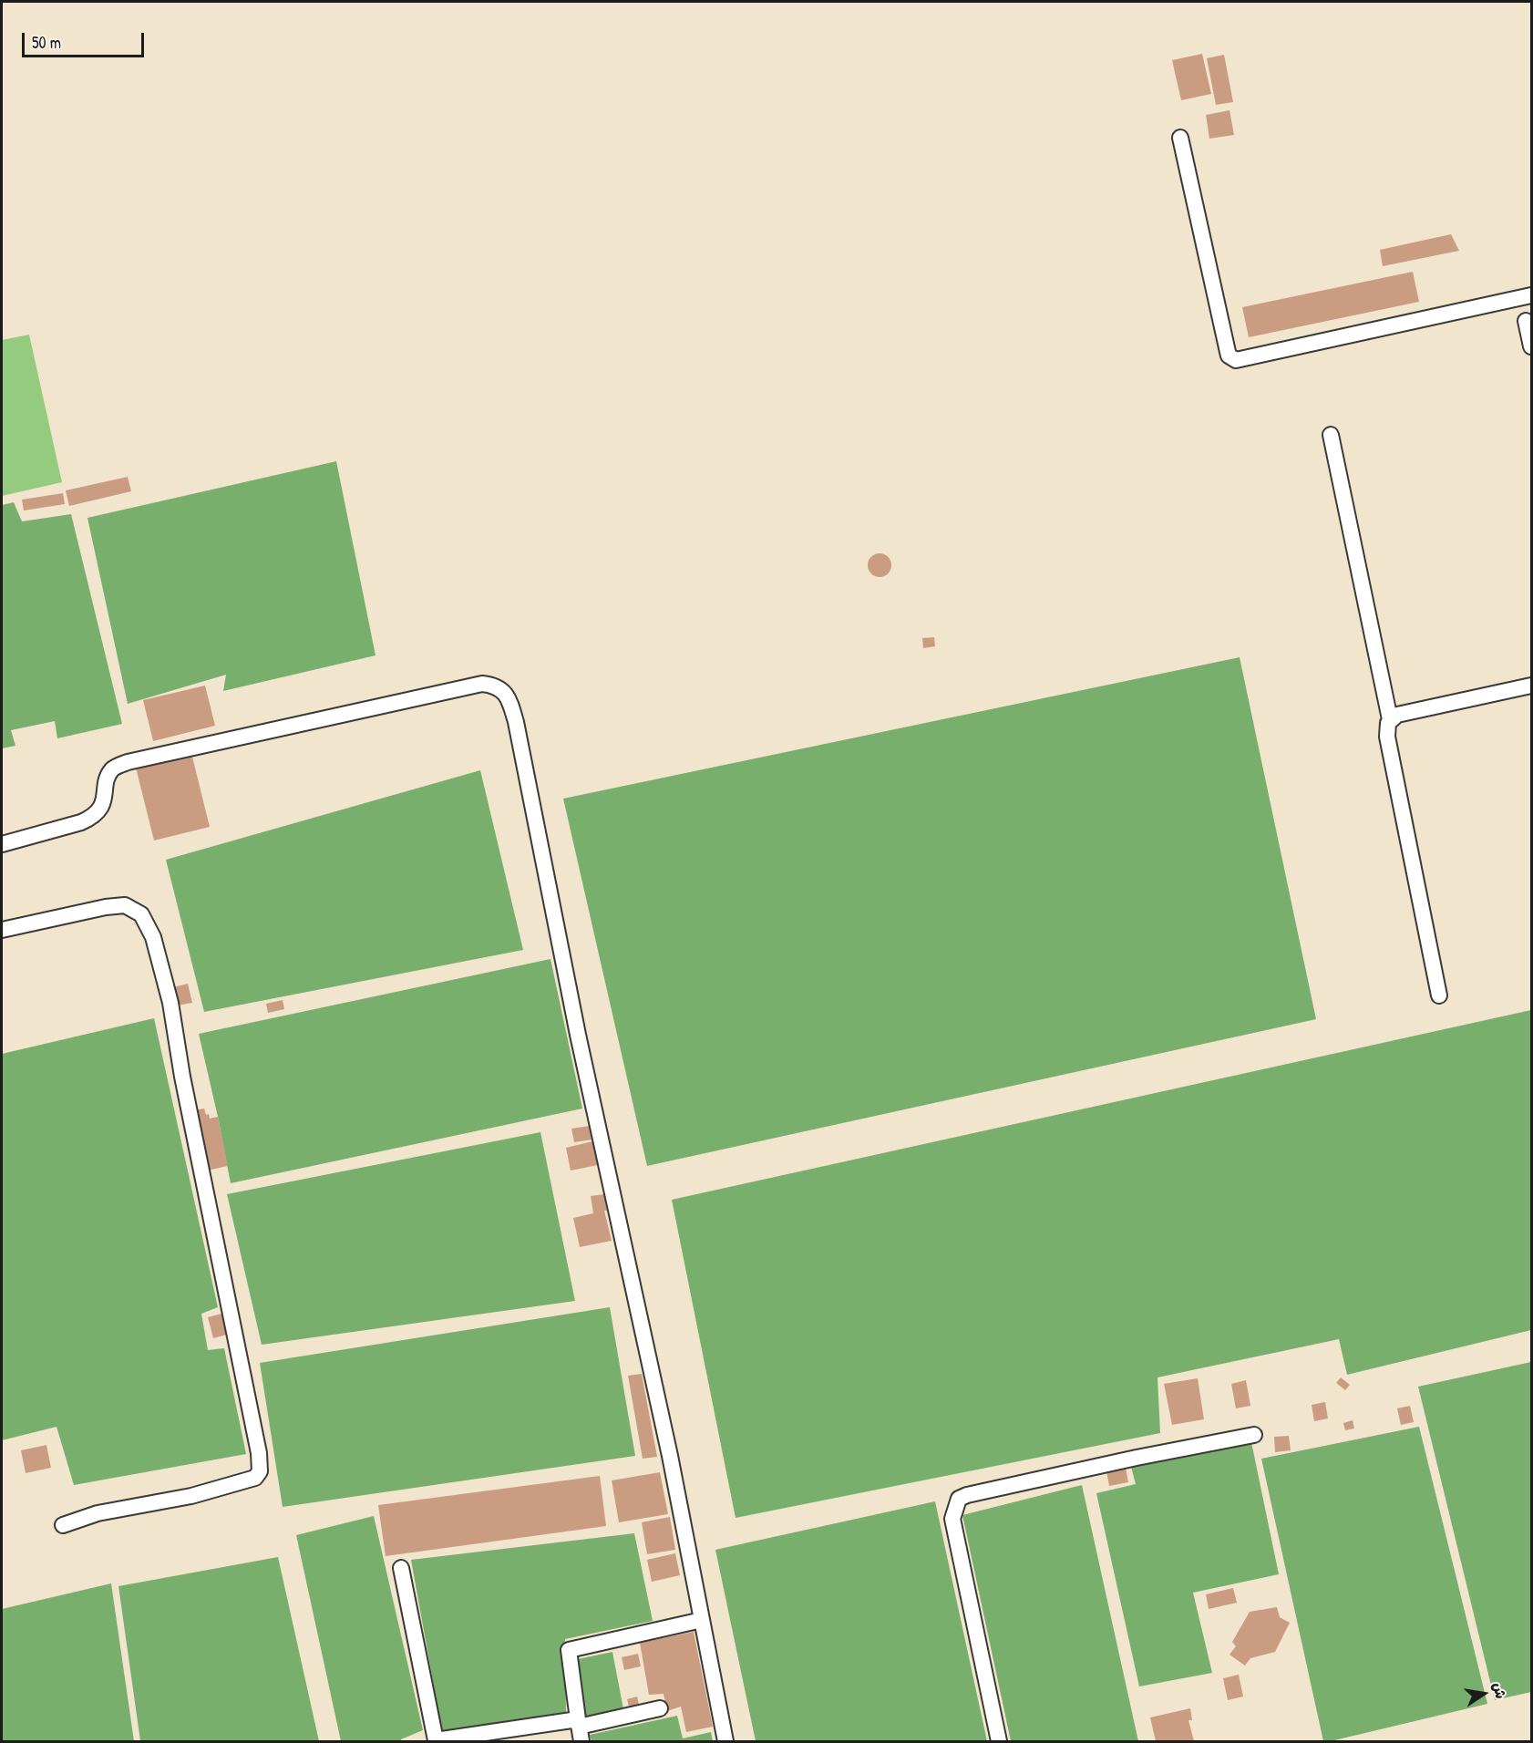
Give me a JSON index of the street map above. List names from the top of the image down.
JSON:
{
  "scale_bar": "50 m",
  "north": "right"
}
